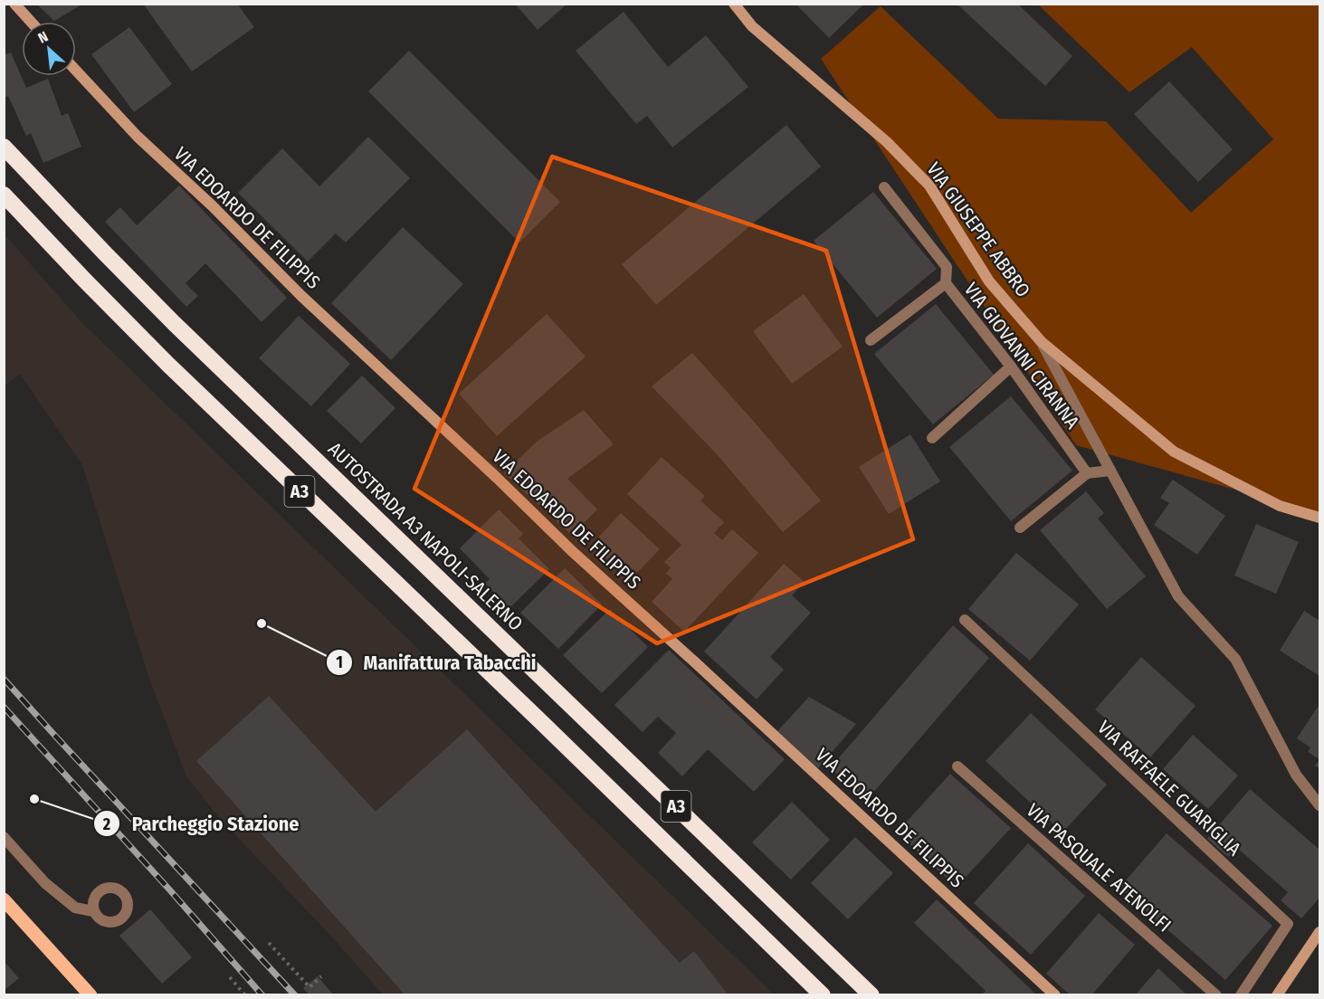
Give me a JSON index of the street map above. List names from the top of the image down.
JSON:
{
  "streets": {
    "highway": ["A3", "AUTOSTRADA A3 NAPOLI-SALERNO"],
    "street": [
      "VIA EDOARDO DE FILIPPIS",
      "VIA GIUSEPPE ABBRO",
      "VIA GIOVANNI CIRANNA",
      "VIA RAFFAELE GUARIGLIA",
      "VIA PASQUALE ATENOLFI"
    ]
  },
  "places": ["Manifattura Tabacchi", "Parcheggio Stazione"],
  "north": "top left"
}
